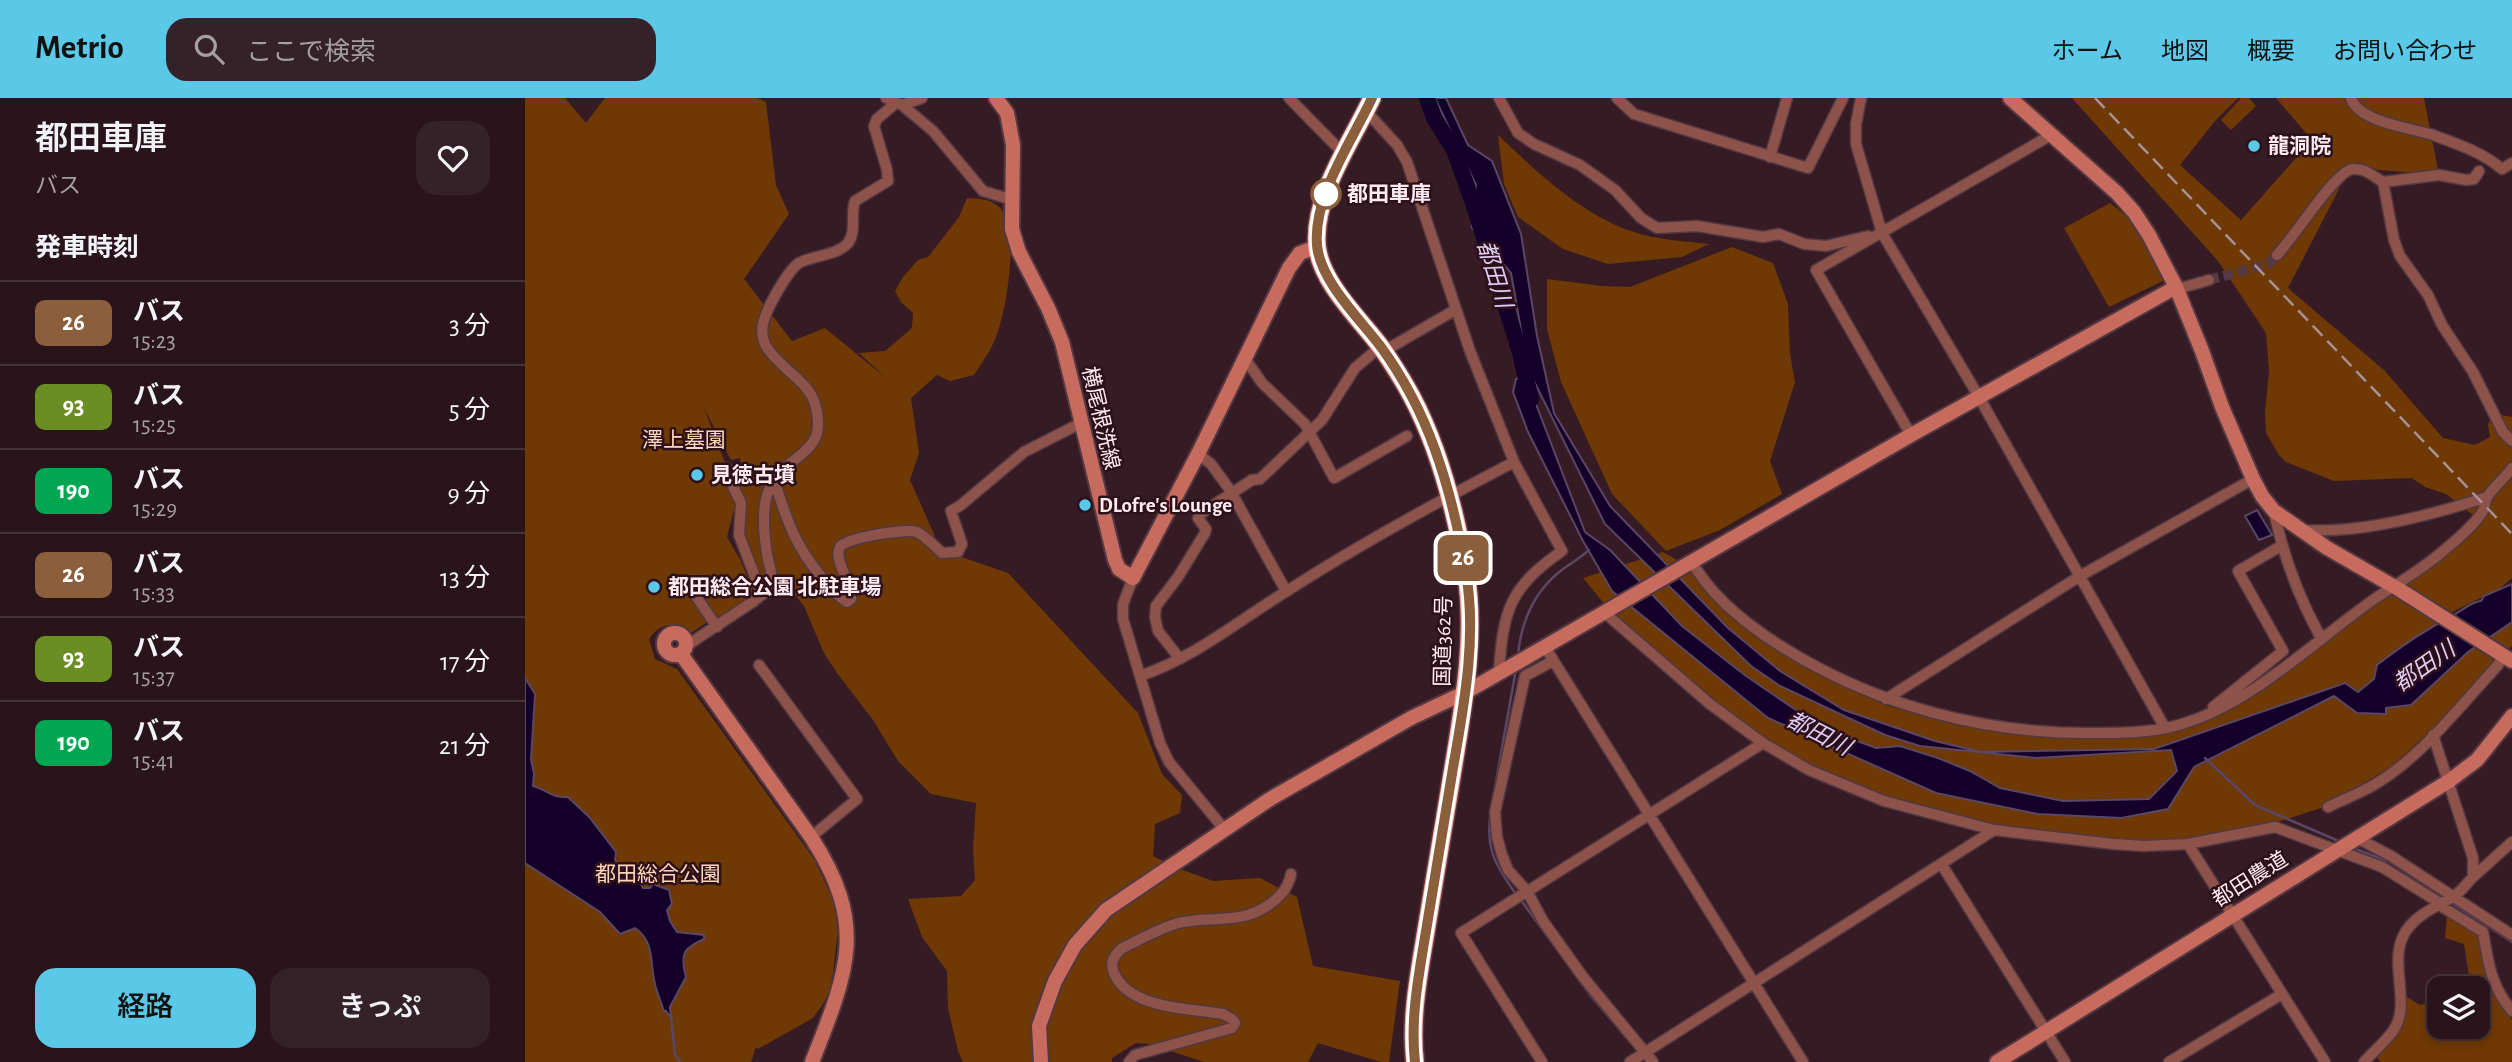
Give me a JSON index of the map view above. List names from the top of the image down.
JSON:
{
  "streets": {
    "highway": ["国道362号"],
    "street": ["横尾根洗線", "都田農道"]
  },
  "water": ["都田川"],
  "parks": ["澤上墓園", "都田総合公園"],
  "places": [
    "龍洞院",
    "都田車庫",
    "見徳古墳",
    "DLofre's Lounge",
    "都田総合公園 北駐車場"
  ],
  "lines": ["bus line 26"],
  "page": {
    "header": "Metrio",
    "search": "ここで検索",
    "nav": [
      "ホーム",
      "地図",
      "概要",
      "お問い合わせ"
    ],
    "heading": [
      ["都田車庫", "バス"],
      "発車時刻"
    ],
    "on_map": "26",
    "list": [
      {
        "mark": "26",
        "name": "バス",
        "note": "15:23",
        "value": "3 分"
      },
      {
        "mark": "93",
        "name": "バス",
        "note": "15:25",
        "value": "5 分"
      },
      {
        "mark": "190",
        "name": "バス",
        "note": "15:29",
        "value": "9 分"
      },
      {
        "mark": "26",
        "name": "バス",
        "note": "15:33",
        "value": "13 分"
      },
      {
        "mark": "93",
        "name": "バス",
        "note": "15:37",
        "value": "17 分"
      },
      {
        "mark": "190",
        "name": "バス",
        "note": "15:41",
        "value": "21 分"
      }
    ],
    "buttons": ["経路", "きっぷ"]
  }
}
